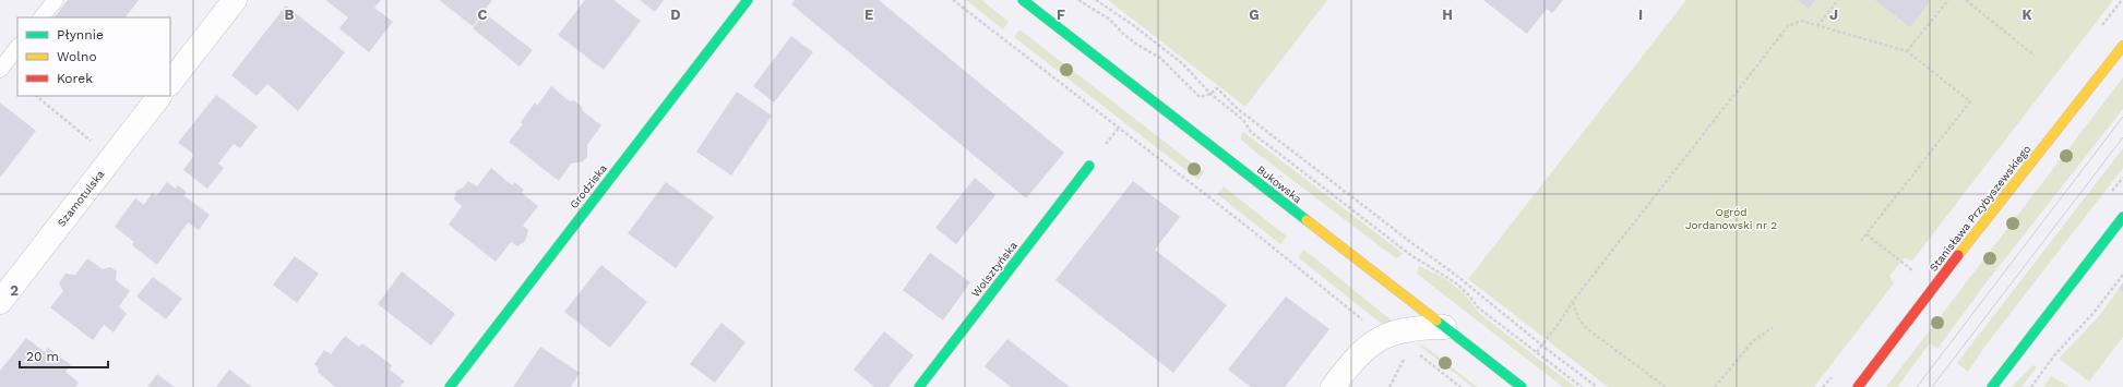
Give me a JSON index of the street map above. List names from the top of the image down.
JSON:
{
  "streets": {
    "main road": [
      "Bukowska",
      "Grodziska",
      "Stanisława Przybyszewskiego",
      "Wolsztyńska"
    ],
    "street": ["Szamotulska"]
  },
  "parks": ["Ogród Jordanowski nr 2"],
  "legend": ["Płynnie", "Wolno", "Korek"],
  "scale_bar": "20 m",
  "grid": {
    "columns": [
      "B",
      "C",
      "D",
      "E",
      "F",
      "G",
      "H",
      "I",
      "J",
      "K"
    ],
    "rows": ["2"]
  }
}
